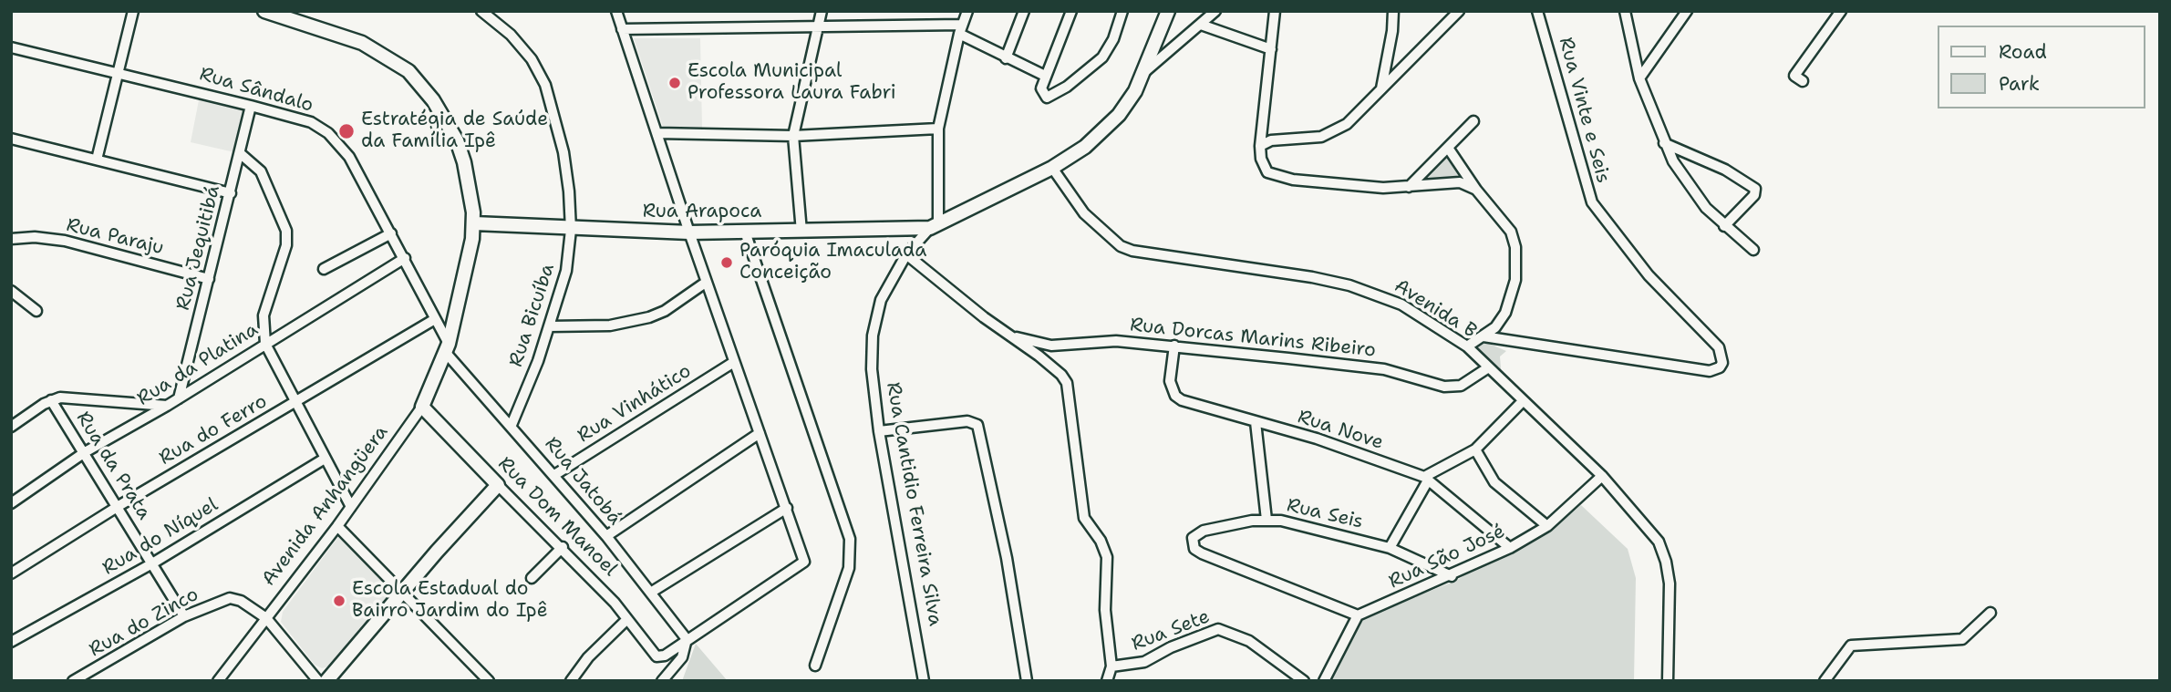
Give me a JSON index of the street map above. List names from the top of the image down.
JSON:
{
  "streets": {
    "street": [
      "Rua Sândalo",
      "Rua Vinte e Seis",
      "Rua Arapoca",
      "Rua Paraju",
      "Rua Jequitibá",
      "Avenida B",
      "Rua Bicuíba",
      "Rua Dorcas Marins Ribeiro",
      "Rua da Platina",
      "Rua Vinhático",
      "Rua do Ferro",
      "Rua Nove",
      "Rua da Prata",
      "Rua Jatobá",
      "Rua Cantidio Ferreira Silva",
      "Avenida Anhangüera",
      "Rua Seis",
      "Rua Dom Manoel",
      "Rua do Níquel",
      "Rua São José",
      "Rua do Zinco",
      "Rua Sete"
    ]
  },
  "crossings": [
    ["Rua Sândalo", "Rua Jequitibá"],
    ["Rua Sândalo", "Rua da Platina"],
    ["Rua Sândalo", "Rua do Ferro"],
    ["Rua Sândalo", "Rua Jatobá"],
    ["Rua Sândalo", "Avenida Anhangüera"],
    ["Rua Arapoca", "Rua Bicuíba"],
    ["Rua Arapoca", "Rua Cantidio Ferreira Silva"],
    ["Rua Arapoca", "Avenida Anhangüera"],
    ["Rua Paraju", "Rua Jequitibá"],
    ["Rua Jequitibá", "Rua da Platina"],
    ["Avenida B", "Rua Dorcas Marins Ribeiro"],
    ["Avenida B", "Rua Cantidio Ferreira Silva"],
    ["Avenida B", "Rua São José"],
    ["Rua Bicuíba", "Rua Jatobá"],
    ["Rua Dorcas Marins Ribeiro", "Rua Nove"],
    ["Rua da Platina", "Rua da Prata"],
    ["Rua Vinhático", "Rua Jatobá"],
    ["Rua do Ferro", "Rua da Prata"],
    ["Rua Nove", "Rua São José"],
    ["Rua da Prata", "Rua do Níquel"],
    ["Rua da Prata", "Rua do Zinco"],
    ["Rua Jatobá", "Avenida Anhangüera"],
    ["Rua Jatobá", "Rua Dom Manoel"],
    ["Avenida Anhangüera", "Rua Dom Manoel"],
    ["Avenida Anhangüera", "Rua do Zinco"],
    ["Rua Seis", "Rua São José"]
  ],
  "places": [
    "Escola Municipal Professora Laura Fabri",
    "Estratégia de Saúde da Família Ipê",
    "Paróquia Imaculada Conceição",
    "Escola Estadual do Bairro Jardim do Ipê"
  ],
  "legend": ["Road", "Park"]
}
